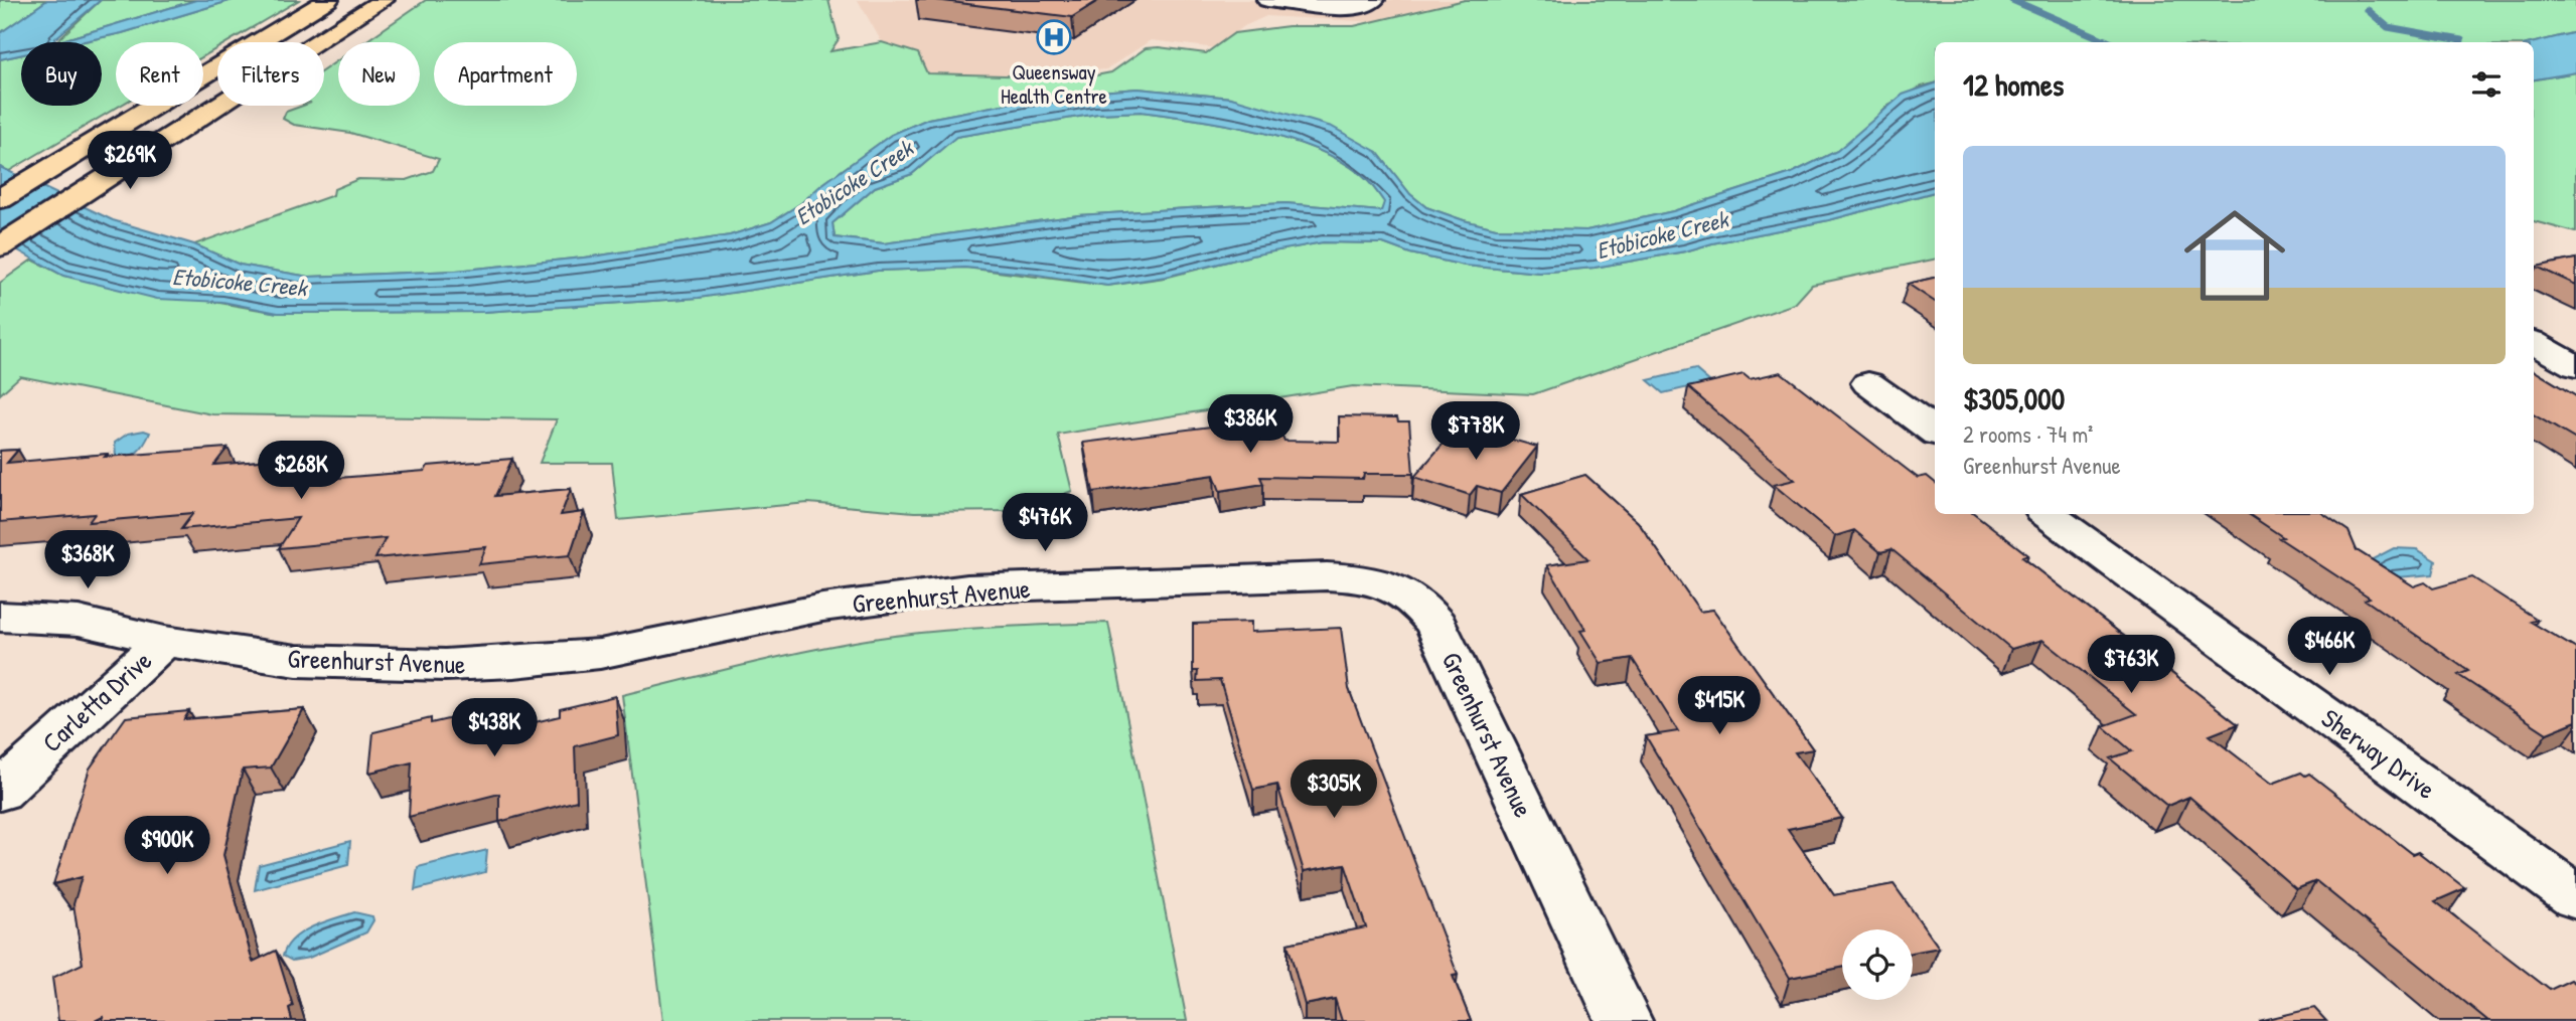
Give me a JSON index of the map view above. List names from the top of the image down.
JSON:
{
  "streets": {
    "street": ["Greenhurst Avenue", "Carletta Drive", "Sherway Drive"]
  },
  "crossings": [
    ["Greenhurst Avenue", "Carletta Drive"]
  ],
  "water": ["Etobicoke Creek"],
  "places": {
    "hospital": ["Queensway Health Centre"]
  },
  "page": {
    "chip": [
      "Buy",
      "Rent",
      "Filters",
      "New",
      "Apartment"
    ],
    "heading": "12 homes",
    "list": [
      {
        "name": "$305,000",
        "note": "2 rooms · 74 m² · Greenhurst Avenue"
      }
    ],
    "price": [
      "$269K",
      "$386K",
      "$778K",
      "$268K",
      "$476K",
      "$368K",
      "$466K",
      "$763K",
      "$415K",
      "$438K",
      "$305K",
      "$900K"
    ]
  }
}
